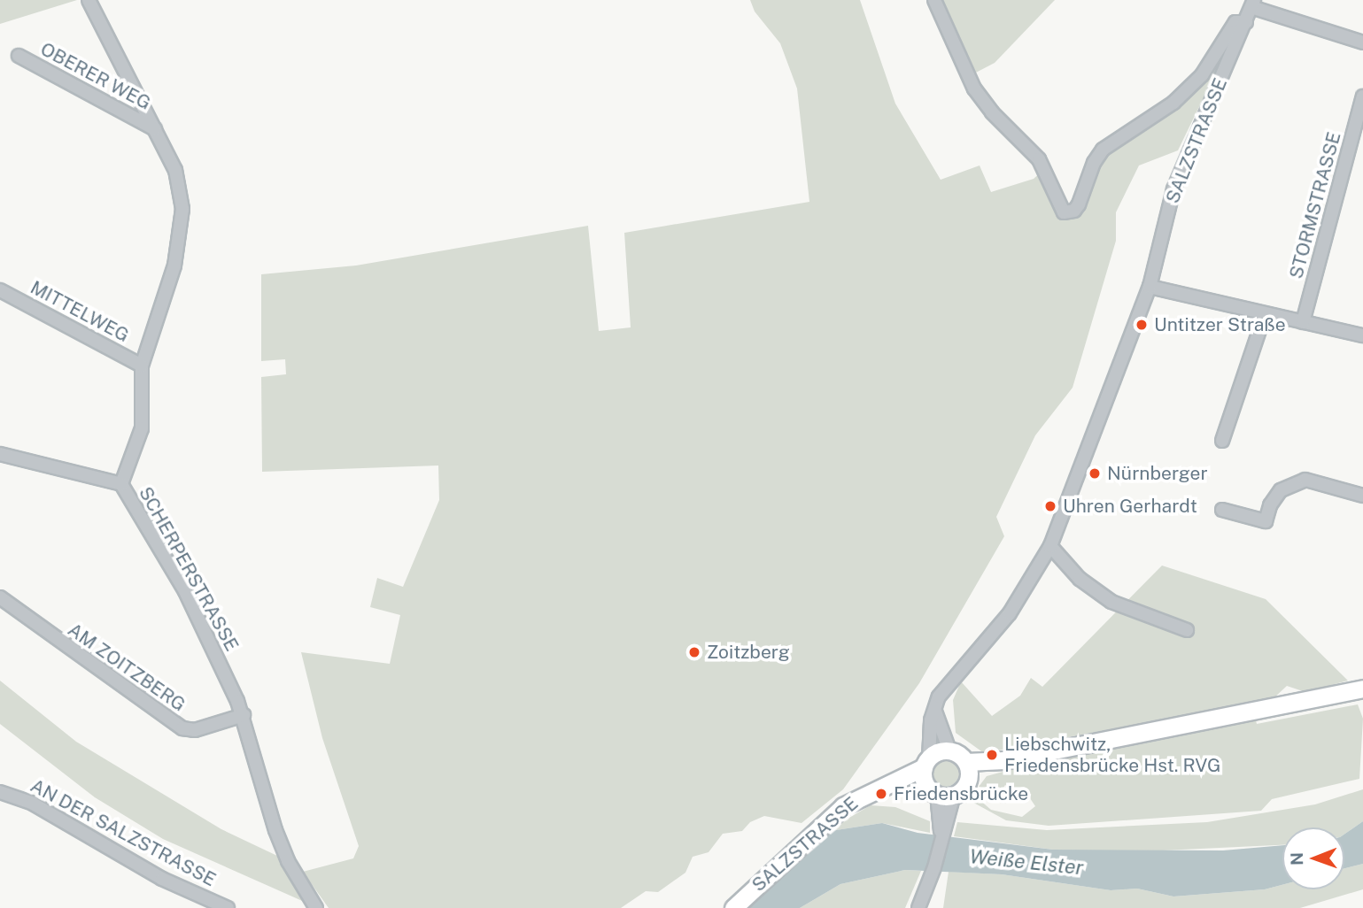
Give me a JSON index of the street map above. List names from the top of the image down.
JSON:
{
  "streets": {
    "main road": ["SALZSTRASSE"],
    "street": [
      "OBERER WEG",
      "STORMSTRASSE",
      "MITTELWEG",
      "SCHERPERSTRASSE",
      "AM ZOITZBERG",
      "AN DER SALZSTRASSE"
    ]
  },
  "crossings": [
    ["OBERER WEG", "SCHERPERSTRASSE"],
    ["MITTELWEG", "SCHERPERSTRASSE"],
    ["SCHERPERSTRASSE", "AM ZOITZBERG"]
  ],
  "water": ["Weiße Elster"],
  "places": [
    "Untitzer Straße",
    "Nürnberger",
    "Uhren Gerhardt",
    "Zoitzberg",
    "Liebschwitz, Friedensbrücke Hst. RVG",
    "Friedensbrücke"
  ],
  "north": "left"
}
